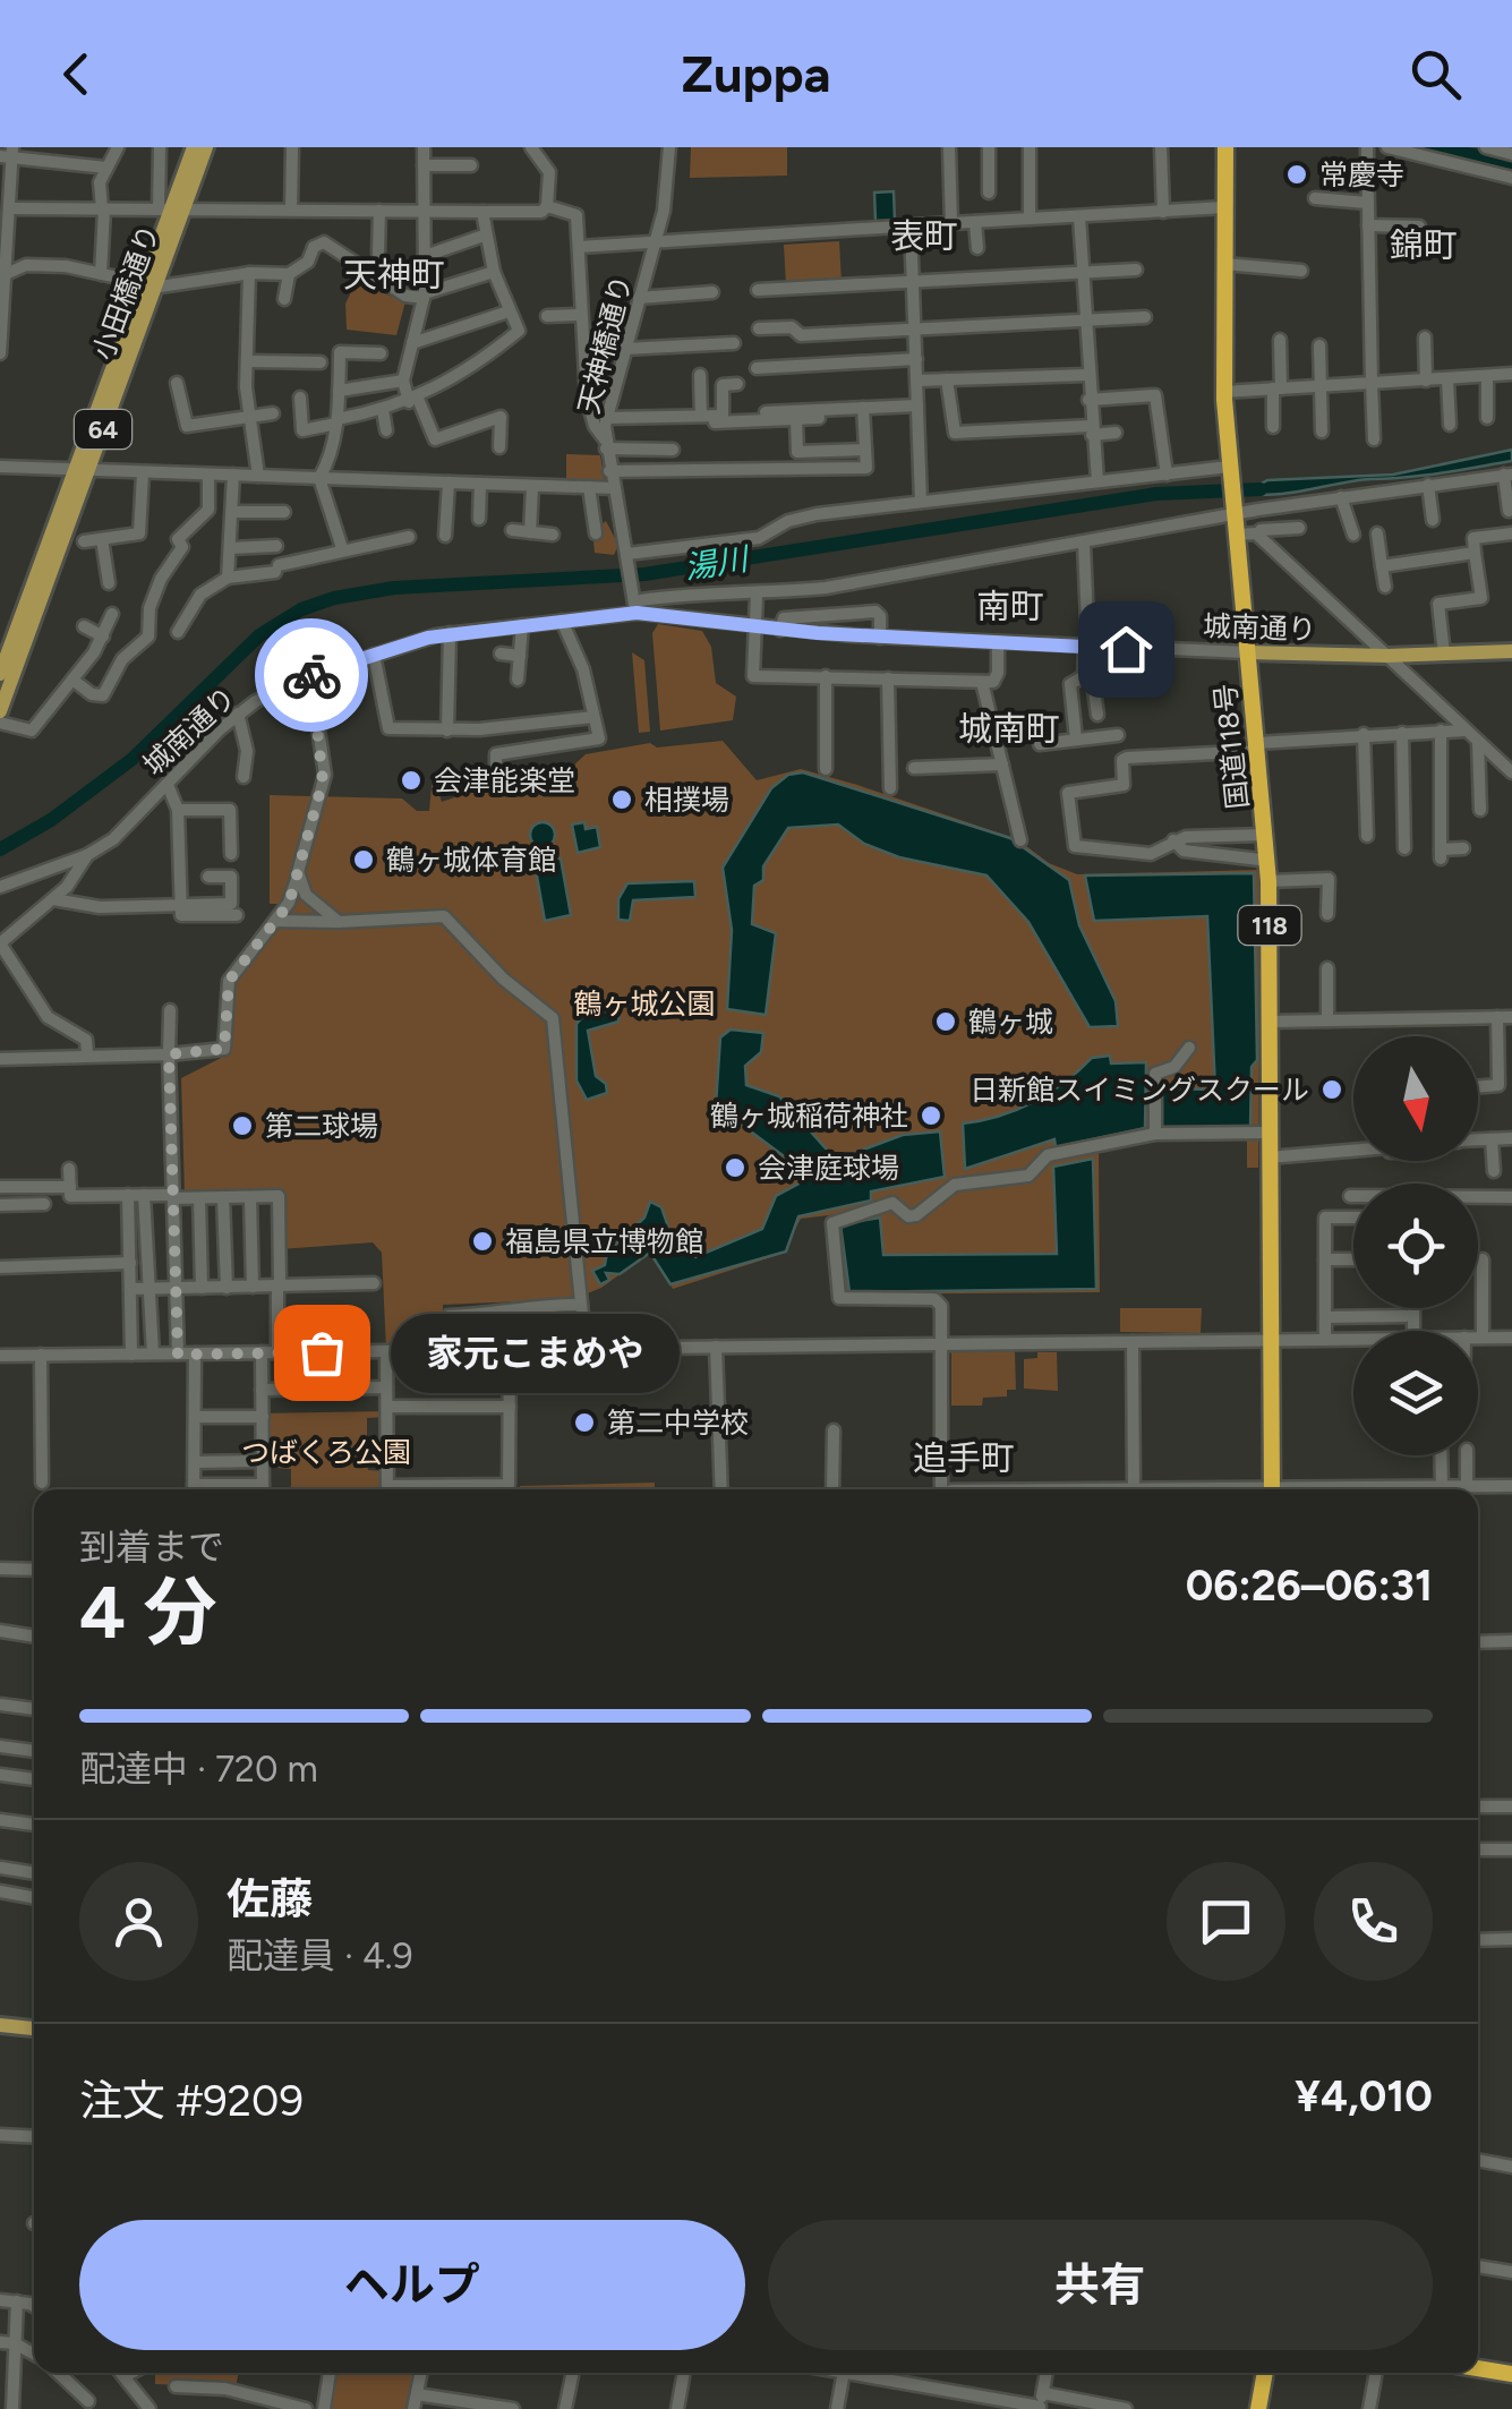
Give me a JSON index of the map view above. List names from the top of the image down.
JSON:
{
  "streets": {
    "highway": ["国道118号", "118"],
    "main road": ["小田橋通り", "64", "城南通り"],
    "street": ["天神橋通り"]
  },
  "crossings": [
    ["天神橋通り", "城南通り"],
    ["城南通り", "国道118号"],
    ["国道118号", "118"]
  ],
  "districts": [
    "表町",
    "錦町",
    "天神町",
    "南町",
    "城南町",
    "追手町"
  ],
  "water": ["湯川"],
  "parks": ["鶴ヶ城公園", "つばくろ公園"],
  "places": [
    "常慶寺",
    "会津能楽堂",
    "相撲場",
    "鶴ヶ城体育館",
    "鶴ヶ城",
    "日新館スイミングスクール",
    "鶴ヶ城稲荷神社",
    "第二球場",
    "会津庭球場",
    "福島県立博物館",
    "家元こまめや",
    "第二中学校"
  ],
  "north": "bottom",
  "page": {
    "header": "Zuppa",
    "bubble": "家元こまめや",
    "heading": ["4 分", "到着まで", "06:26–06:31"],
    "panel": [
      "佐藤",
      "配達員 · 4.9",
      "注文 #9209",
      "¥4,010"
    ],
    "bar": "配達中 · 720 m",
    "buttons": ["ヘルプ", "共有"]
  }
}
